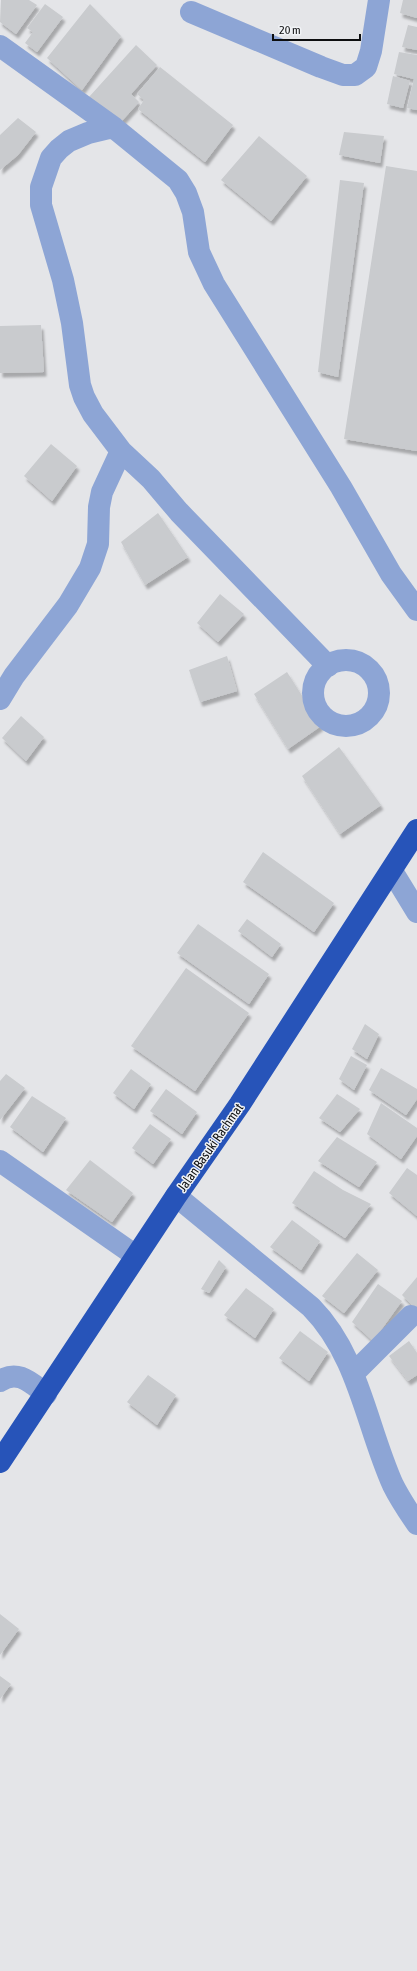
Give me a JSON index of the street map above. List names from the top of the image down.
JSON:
{
  "streets": {
    "highway": ["Jalan Basuki Rachmat"]
  },
  "scale_bar": "20 m"
}
